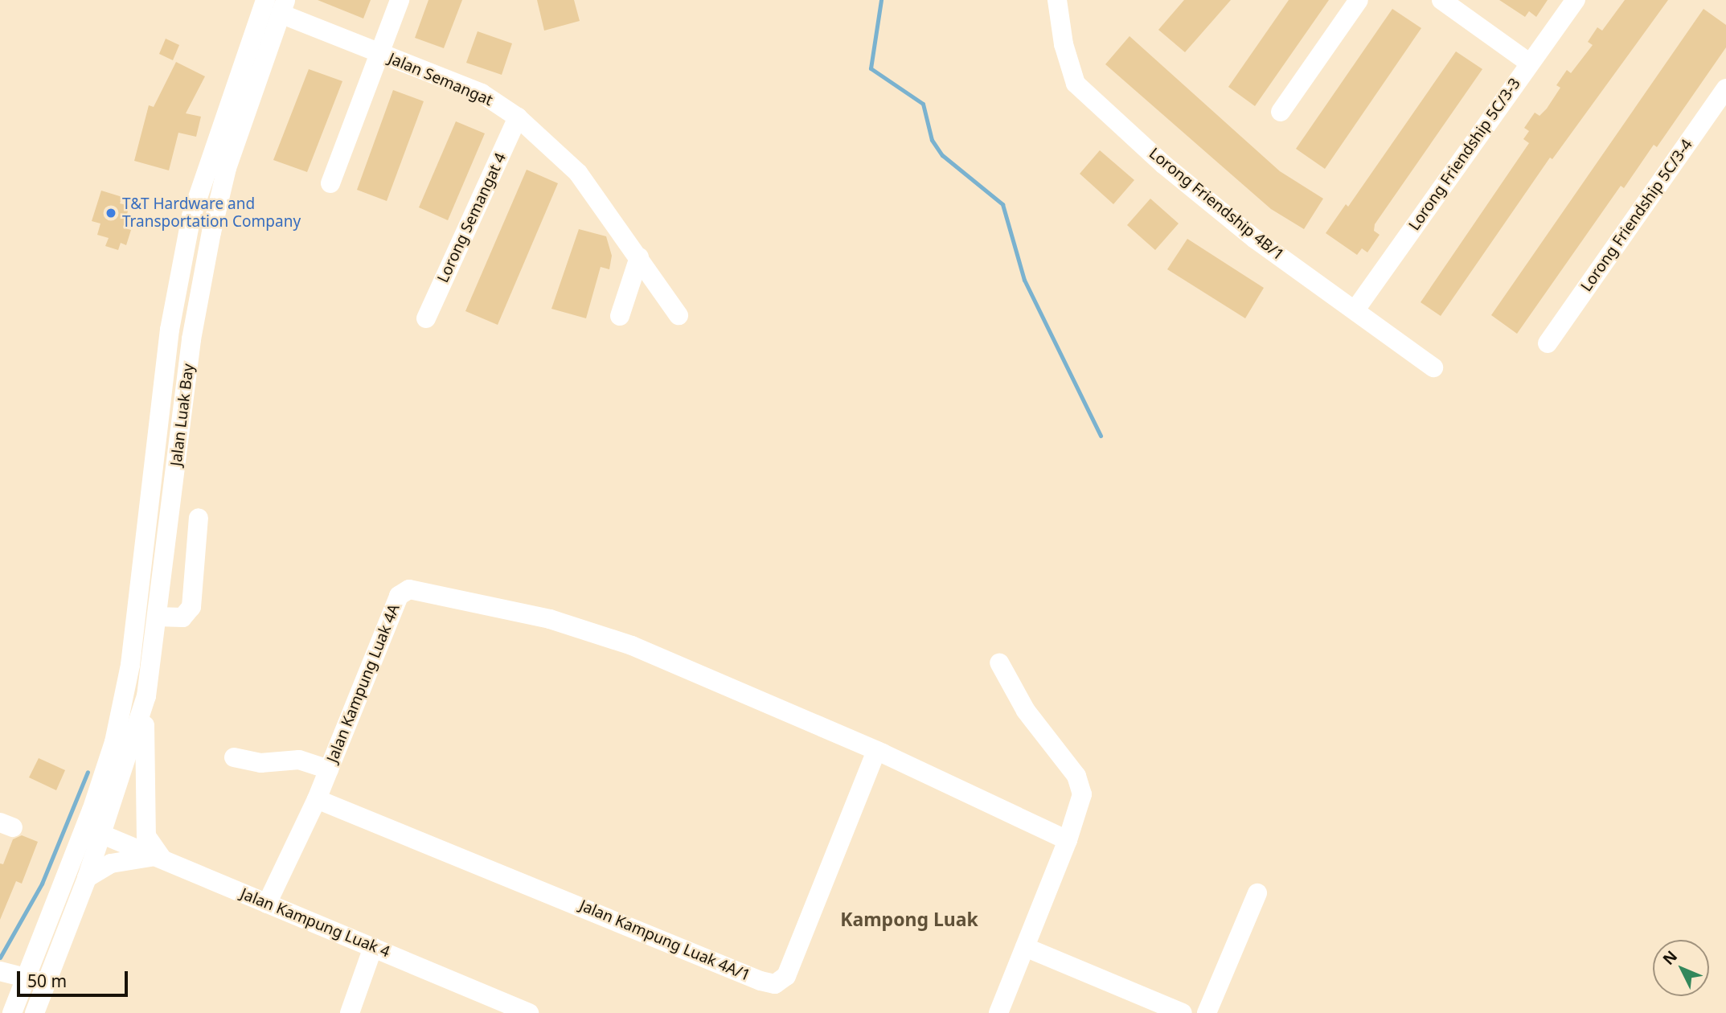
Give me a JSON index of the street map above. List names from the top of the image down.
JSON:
{
  "streets": {
    "street": [
      "Jalan Semangat",
      "Lorong Friendship 5C/3-3",
      "Lorong Friendship 4B/1",
      "Lorong Friendship 5C/3-4",
      "Lorong Semangat 4",
      "Jalan Luak Bay",
      "Jalan Kampung Luak 4A",
      "Jalan Kampung Luak 4",
      "Jalan Kampung Luak 4A/1"
    ]
  },
  "crossings": [
    ["Jalan Semangat", "Lorong Semangat 4"],
    ["Jalan Semangat", "Jalan Luak Bay"],
    ["Lorong Friendship 5C/3-3", "Lorong Friendship 4B/1"],
    ["Jalan Luak Bay", "Jalan Kampung Luak 4"],
    ["Jalan Kampung Luak 4A", "Jalan Kampung Luak 4"],
    ["Jalan Kampung Luak 4A", "Jalan Kampung Luak 4A/1"]
  ],
  "districts": ["Kampong Luak"],
  "places": ["T&T Hardware and Transportation Company"],
  "scale_bar": "50 m",
  "north": "top left"
}
